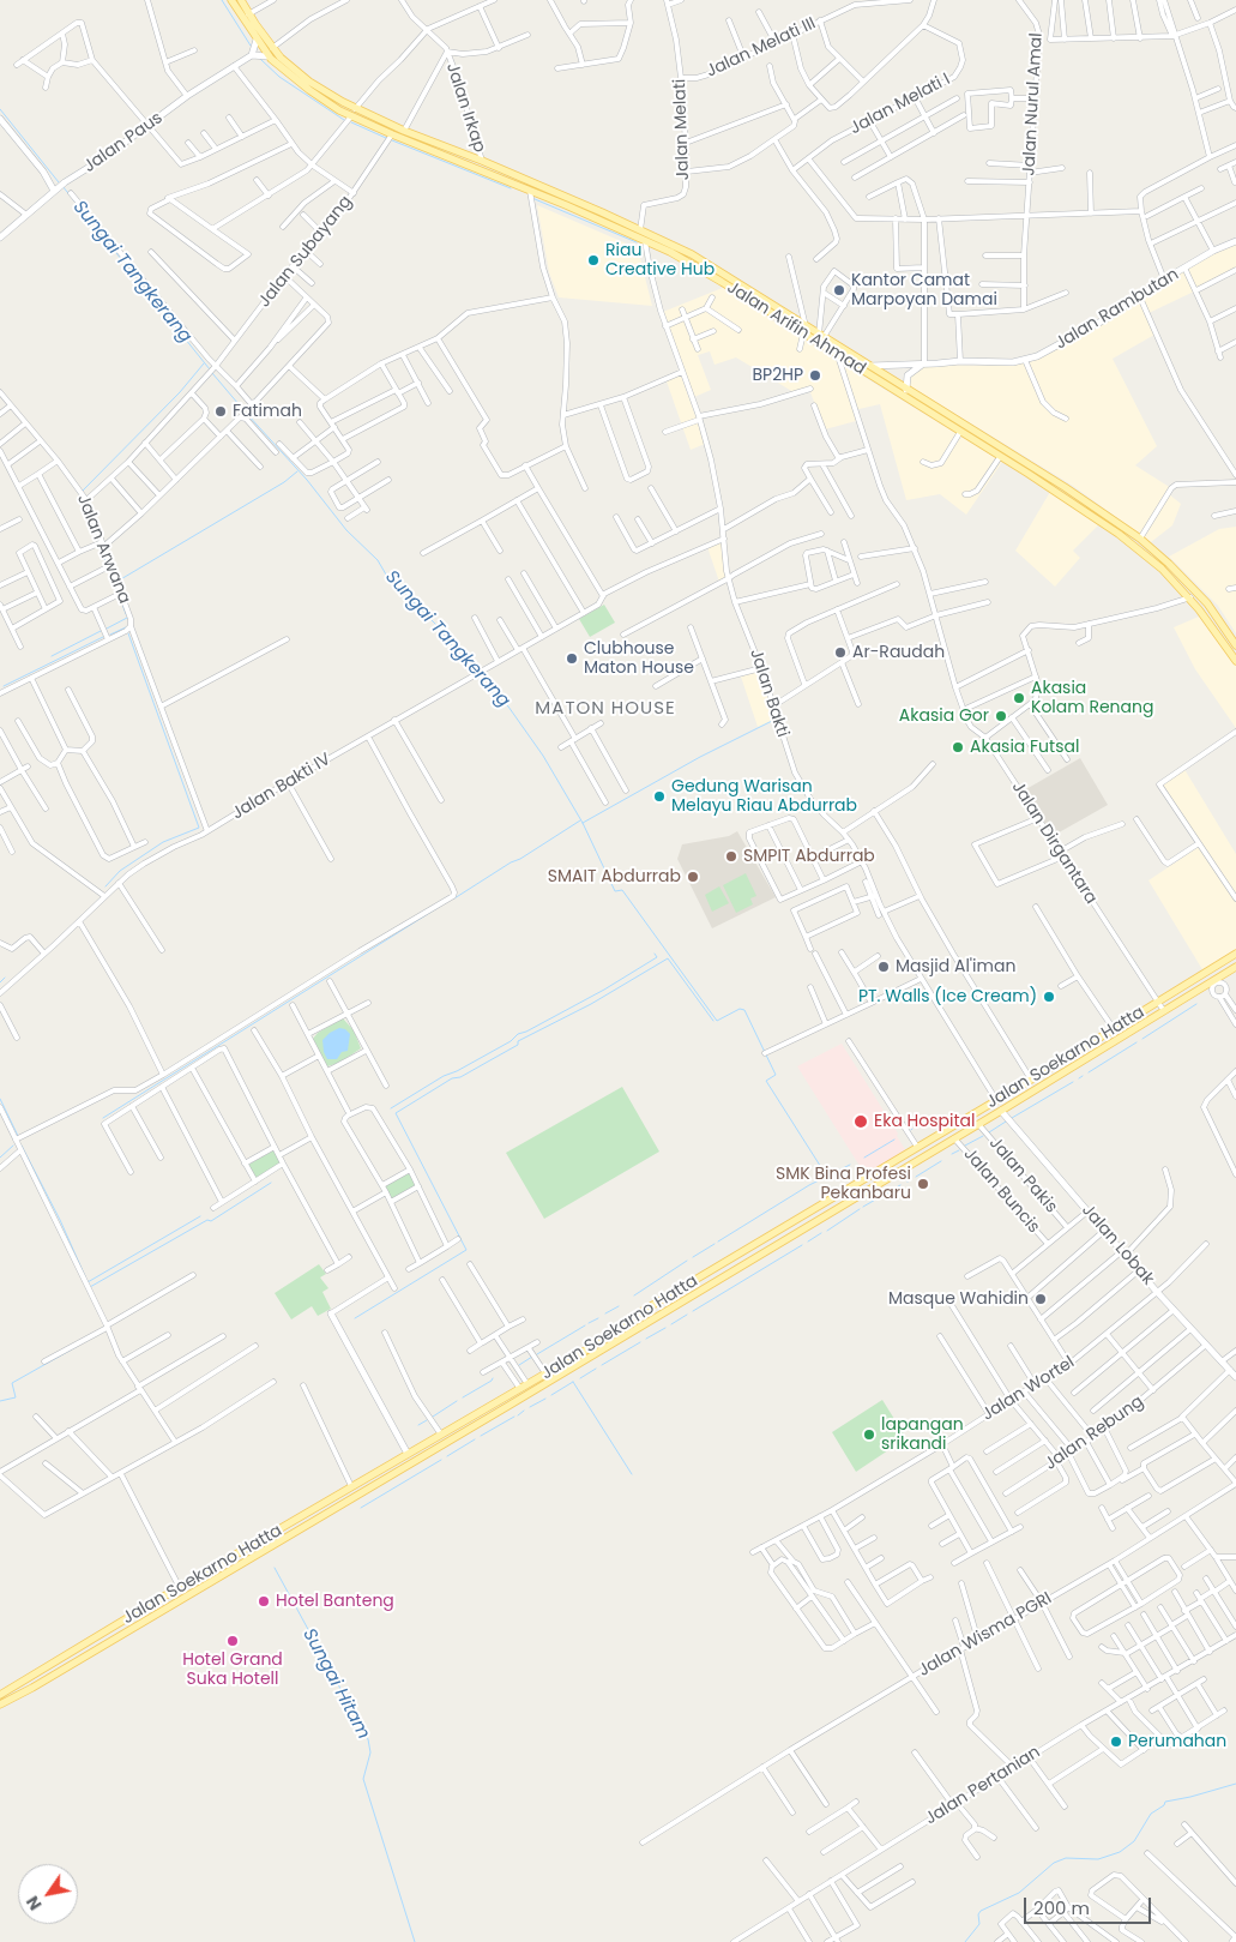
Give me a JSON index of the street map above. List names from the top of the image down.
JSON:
{
  "streets": {
    "main road": [
      "Jalan Paus",
      "Jalan Rambutan",
      "Jalan Arifin Ahmad",
      "Jalan Soekarno Hatta",
      "Jalan Lobak"
    ],
    "street": [
      "Jalan Melati III",
      "Jalan Melati I",
      "Jalan Nurul Amal",
      "Jalan Irkap",
      "Jalan Melati",
      "Jalan Subayang",
      "Jalan Arwana",
      "Jalan Bakti",
      "Jalan Bakti IV",
      "Jalan Dirgantara",
      "Jalan Pakis",
      "Jalan Buncis",
      "Jalan Wortel",
      "Jalan Rebung",
      "Jalan Wisma PGRI",
      "Jalan Pertanian"
    ]
  },
  "crossings": [
    ["Jalan Melati III", "Jalan Melati"],
    ["Jalan Irkap", "Jalan Arifin Ahmad"],
    ["Jalan Melati", "Jalan Arifin Ahmad"],
    ["Jalan Paus", "Jalan Arifin Ahmad"],
    ["Jalan Subayang", "Jalan Arifin Ahmad"],
    ["Jalan Rambutan", "Jalan Arifin Ahmad"],
    ["Jalan Arifin Ahmad", "Jalan Bakti"],
    ["Jalan Arifin Ahmad", "Jalan Dirgantara"],
    ["Jalan Arwana", "Jalan Bakti IV"],
    ["Jalan Bakti", "Jalan Soekarno Hatta"],
    ["Jalan Dirgantara", "Jalan Soekarno Hatta"],
    ["Jalan Soekarno Hatta", "Jalan Pakis"],
    ["Jalan Soekarno Hatta", "Jalan Buncis"],
    ["Jalan Soekarno Hatta", "Jalan Lobak"],
    ["Jalan Lobak", "Jalan Wortel"],
    ["Jalan Lobak", "Jalan Rebung"]
  ],
  "districts": ["MATON HOUSE"],
  "water": ["Sungai Tangkerang", "Sungai Hitam"],
  "places": [
    "Riau Creative Hub",
    "Kantor Camat Marpoyan Damai",
    "BP2HP",
    "Fatimah",
    "Ar-Raudah",
    "Clubhouse Maton House",
    "Akasia Kolam Renang",
    "Akasia Gor",
    "Akasia Futsal",
    "Gedung Warisan Melayu Riau Abdurrab",
    "SMPIT Abdurrab",
    "SMAIT Abdurrab",
    "Masjid Al'iman",
    "PT. Walls (Ice Cream)",
    "Eka Hospital",
    "SMK Bina Profesi Pekanbaru",
    "Masque Wahidin",
    "lapangan srikandi",
    "Hotel Banteng",
    "Hotel Grand Suka Hotell",
    "Perumahan"
  ],
  "scale_bar": "200 m",
  "north": "bottom left"
}
